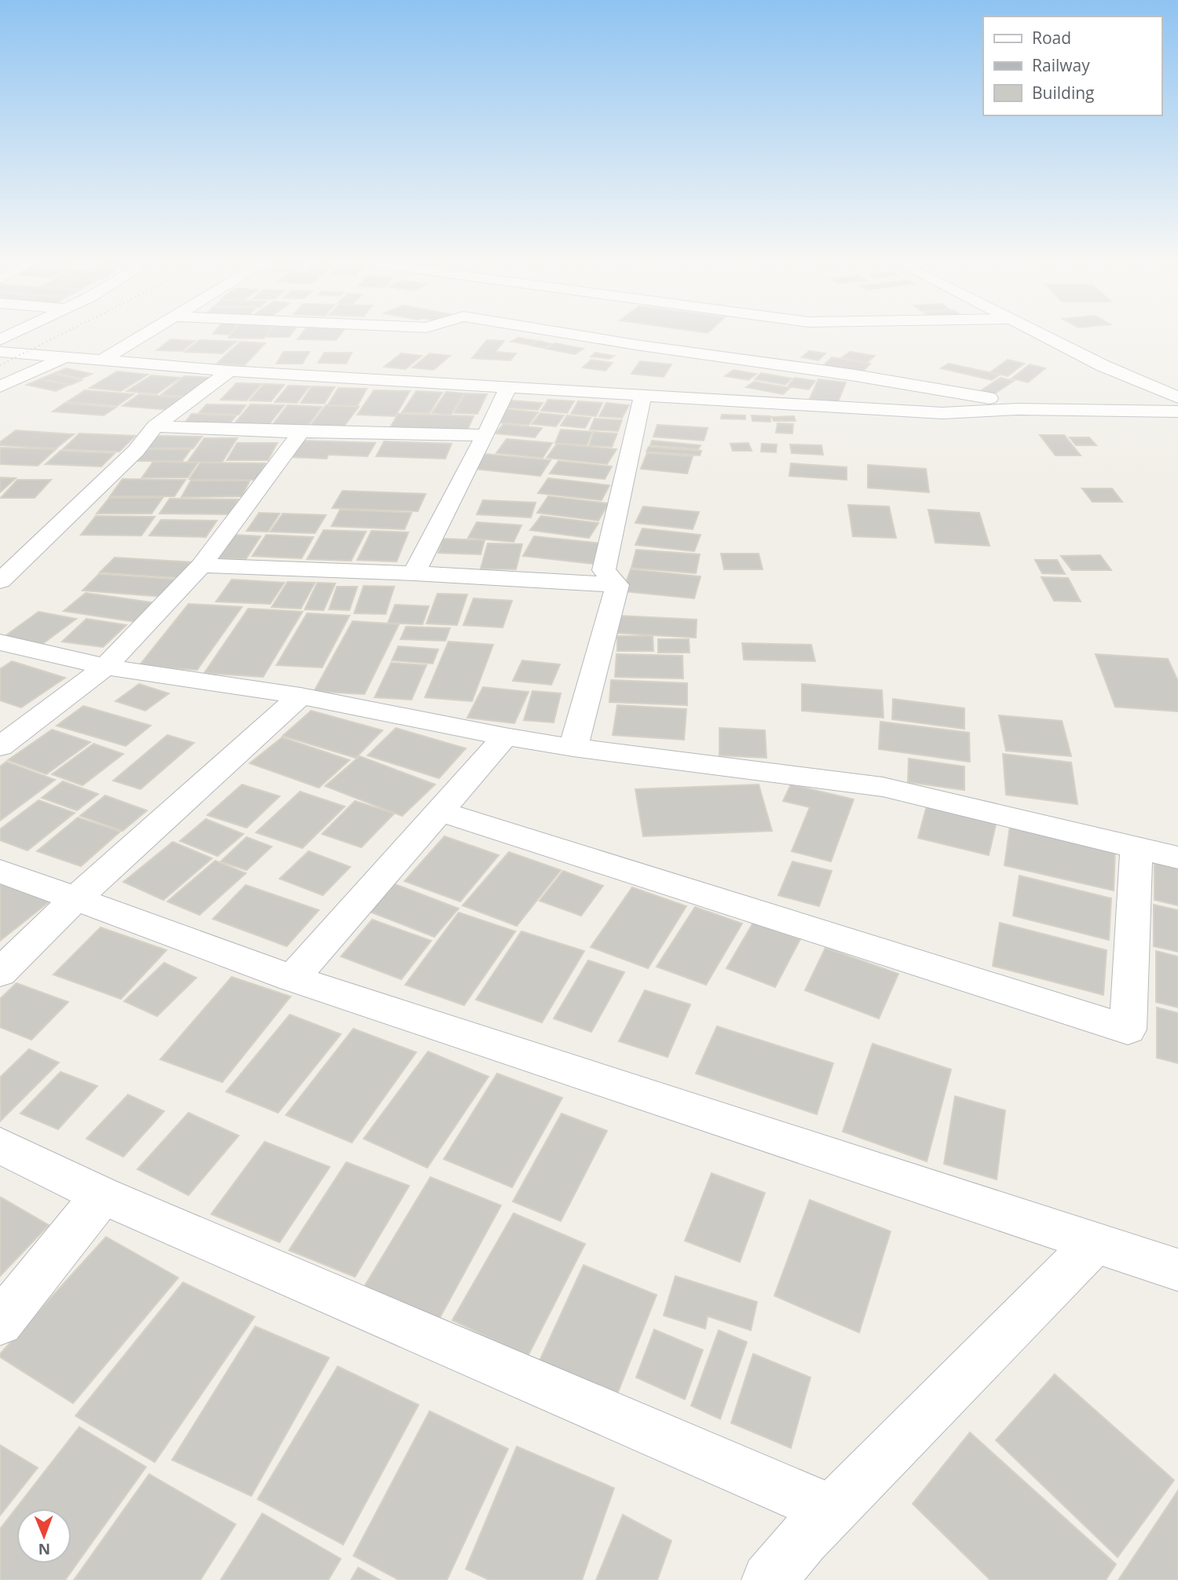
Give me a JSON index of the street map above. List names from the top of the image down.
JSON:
{
  "legend": ["Road", "Railway", "Building"],
  "north": "bottom"
}
